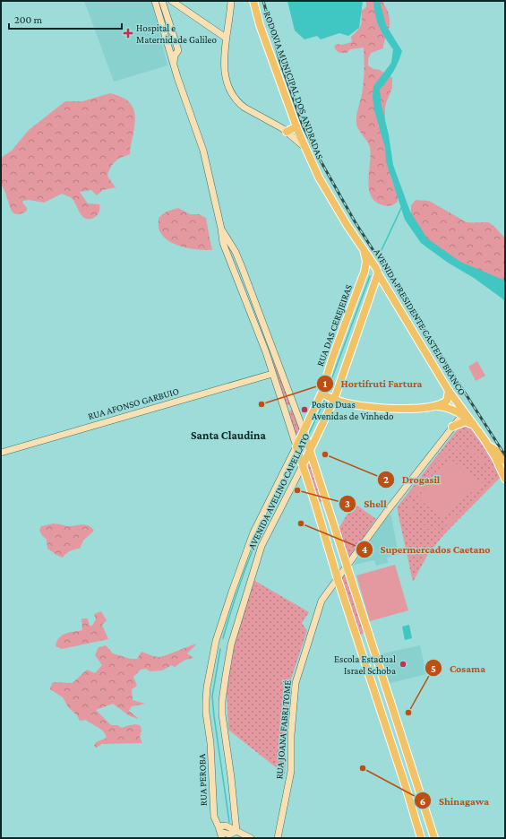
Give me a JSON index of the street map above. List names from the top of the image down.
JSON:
{
  "streets": {
    "main road": [
      "RODOVIA MUNICIPAL DOS ANDRADAS",
      "AVENIDA PRESIDENTE CASTELO BRANCO",
      "RUA DAS CEREJEIRAS",
      "AVENIDA AVELINO CAPELLATO"
    ],
    "street": ["RUA AFONSO GARBUIO", "RUA JOANA FABRI TOMÉ", "RUA PEROBA"]
  },
  "crossings": [
    ["RODOVIA MUNICIPAL DOS ANDRADAS", "AVENIDA PRESIDENTE CASTELO BRANCO"],
    ["RODOVIA MUNICIPAL DOS ANDRADAS", "RUA DAS CEREJEIRAS"],
    ["AVENIDA PRESIDENTE CASTELO BRANCO", "RUA DAS CEREJEIRAS"],
    ["AVENIDA PRESIDENTE CASTELO BRANCO", "AVENIDA AVELINO CAPELLATO"],
    ["AVENIDA PRESIDENTE CASTELO BRANCO", "RUA JOANA FABRI TOMÉ"],
    ["RUA DAS CEREJEIRAS", "AVENIDA AVELINO CAPELLATO"],
    ["AVENIDA AVELINO CAPELLATO", "RUA PEROBA"]
  ],
  "districts": ["Santa Claudina"],
  "places": {
    "health": ["Hospital e Maternidade Galileo"],
    "other": [
      "Hortifruti Fartura",
      "Posto Duas Avenidas de Vinhedo",
      "Drogasil",
      "Shell",
      "Supermercados Caetano",
      "Escola Estadual Israel Schoba",
      "Cosama",
      "Shinagawa"
    ]
  },
  "scale_bar": "200 m"
}
